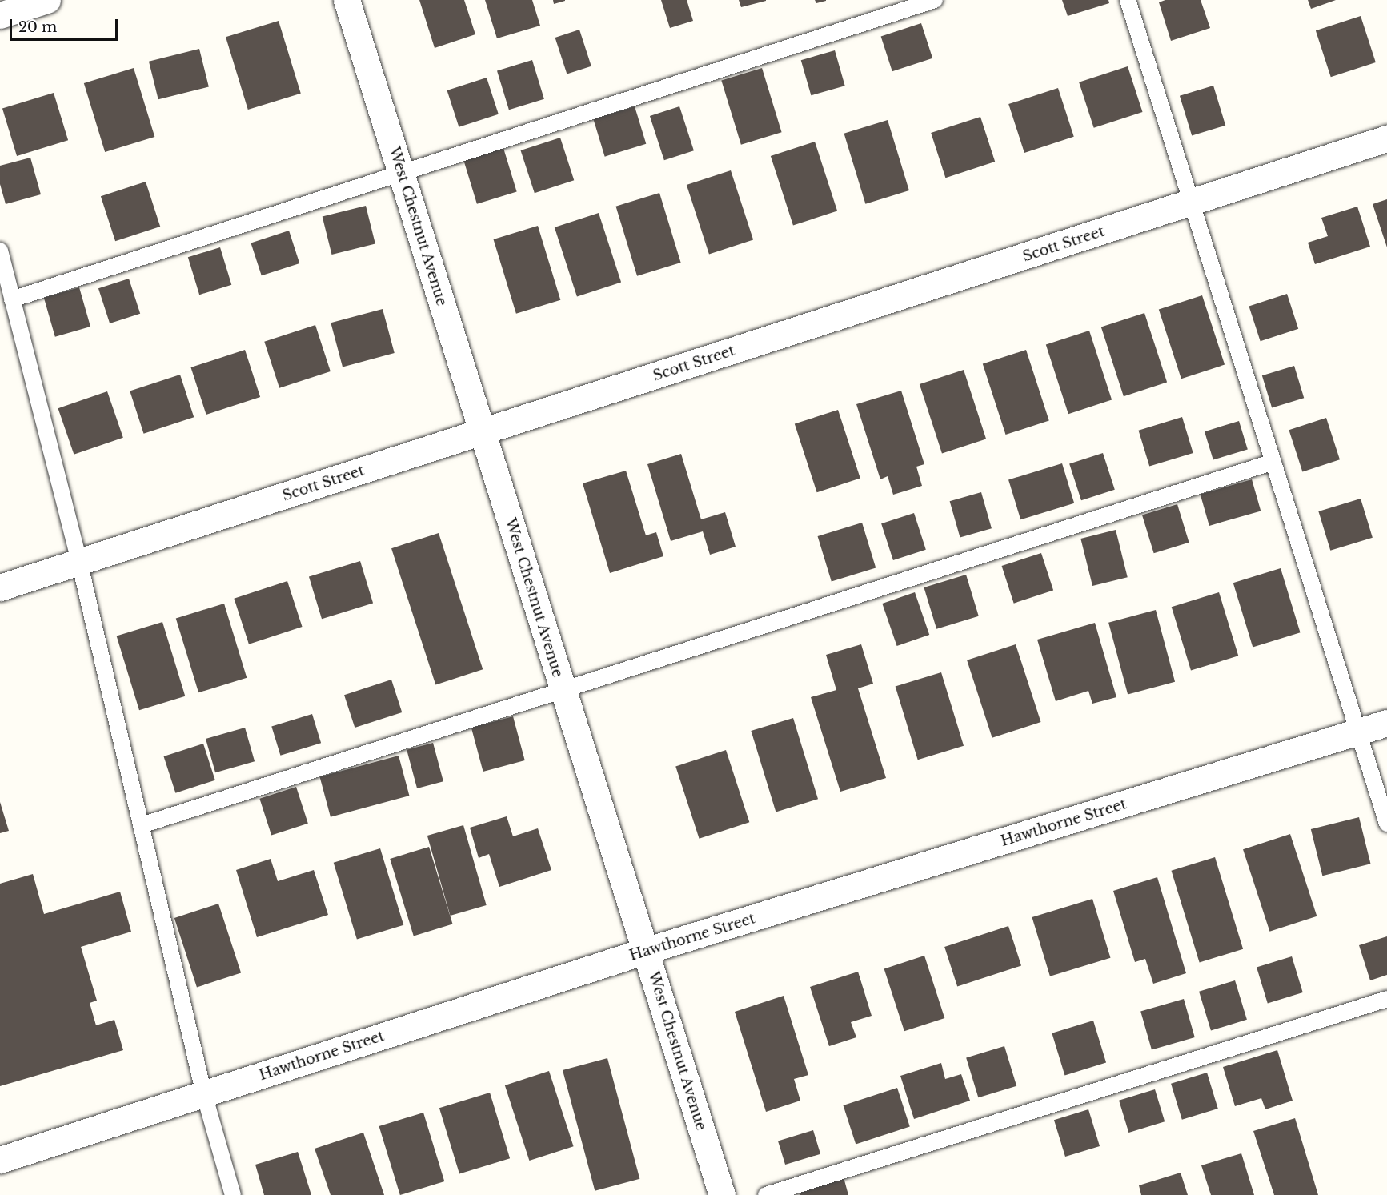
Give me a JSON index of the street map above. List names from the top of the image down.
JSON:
{
  "streets": {
    "street": ["West Chestnut Avenue", "Scott Street", "Hawthorne Street"]
  },
  "crossings": [
    ["West Chestnut Avenue", "Scott Street"],
    ["West Chestnut Avenue", "Hawthorne Street"]
  ],
  "scale_bar": "20 m"
}
